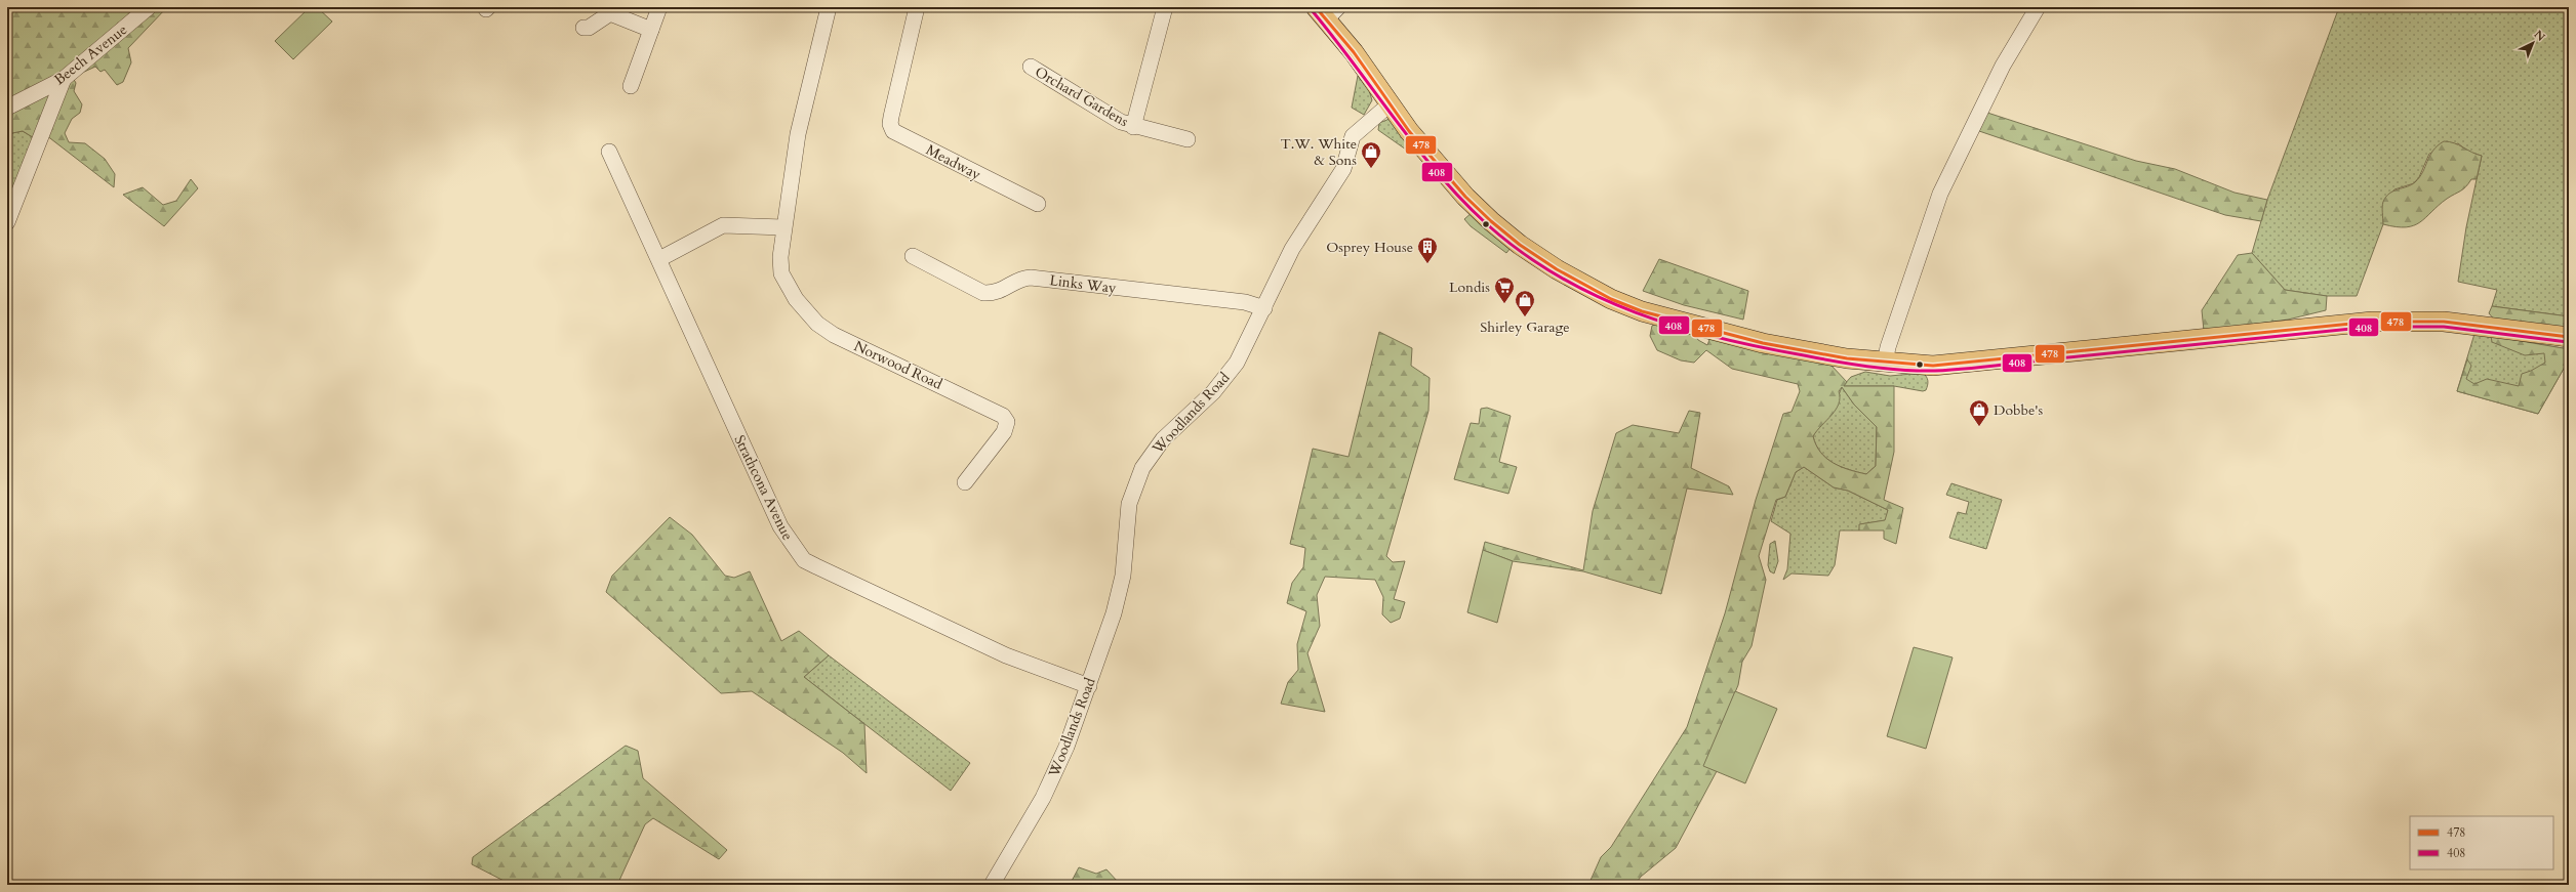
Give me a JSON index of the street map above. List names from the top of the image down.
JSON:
{
  "streets": {
    "street": [
      "Beech Avenue",
      "Orchard Gardens",
      "Meadway",
      "Links Way",
      "Norwood Road",
      "Woodlands Road",
      "Strathcona Avenue"
    ]
  },
  "crossings": [
    ["Links Way", "Woodlands Road"],
    ["Woodlands Road", "Strathcona Avenue"]
  ],
  "places": {
    "shop": ["T.W. White & Sons", "Shirley Garage", "Dobbe's"],
    "building": ["Osprey House"],
    "supermarket": ["Londis"]
  },
  "lines": ["transit line 478", "transit line 408"],
  "legend": ["478", "408"],
  "north": "top right"
}
